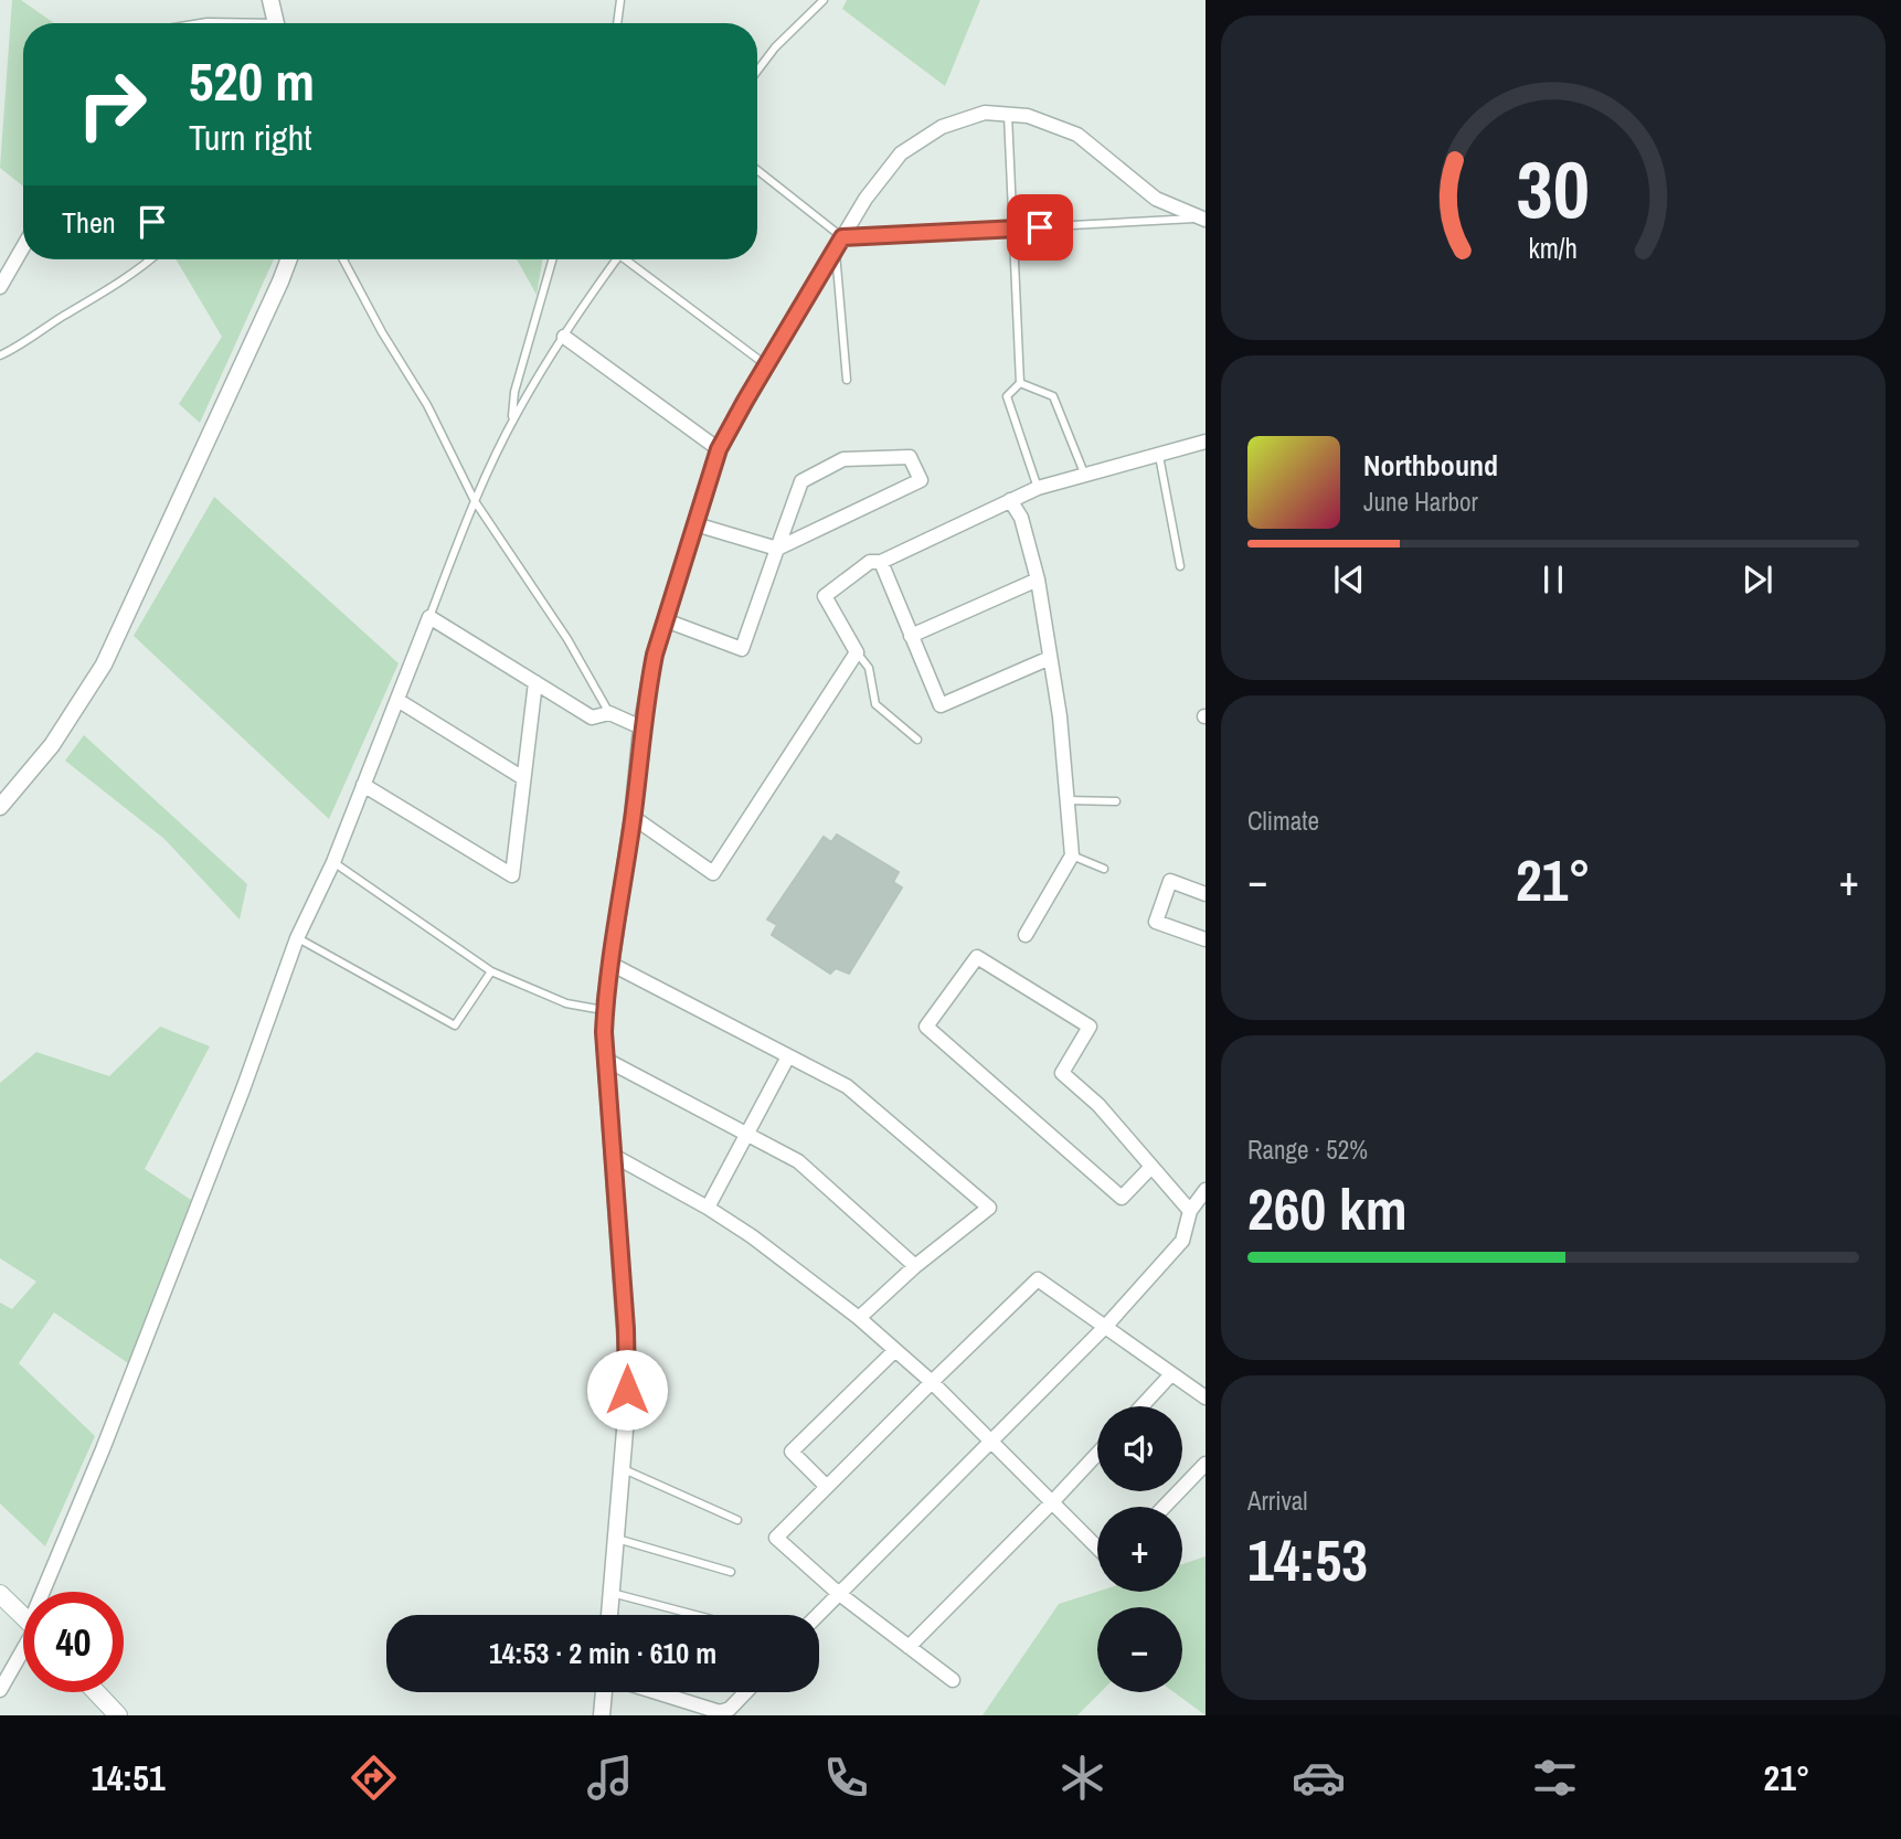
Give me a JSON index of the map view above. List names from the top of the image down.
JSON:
{
  "page": {
    "turn": ["520 m", "Turn right"],
    "then": "Then",
    "song": ["Northbound", "June Harbor"],
    "tile": [
      "Climate",
      ["Range · 52%", "260 km"],
      ["Arrival", "14:53"]
    ],
    "heat": ["−", "21°", "+"],
    "map_buttons": ["+", "−"],
    "limit": "40",
    "trip": "14:53 · 2 min · 610 m",
    "tabs": ["14:51", "21°"],
    "gauge": ["30", "km/h"]
  }
}
